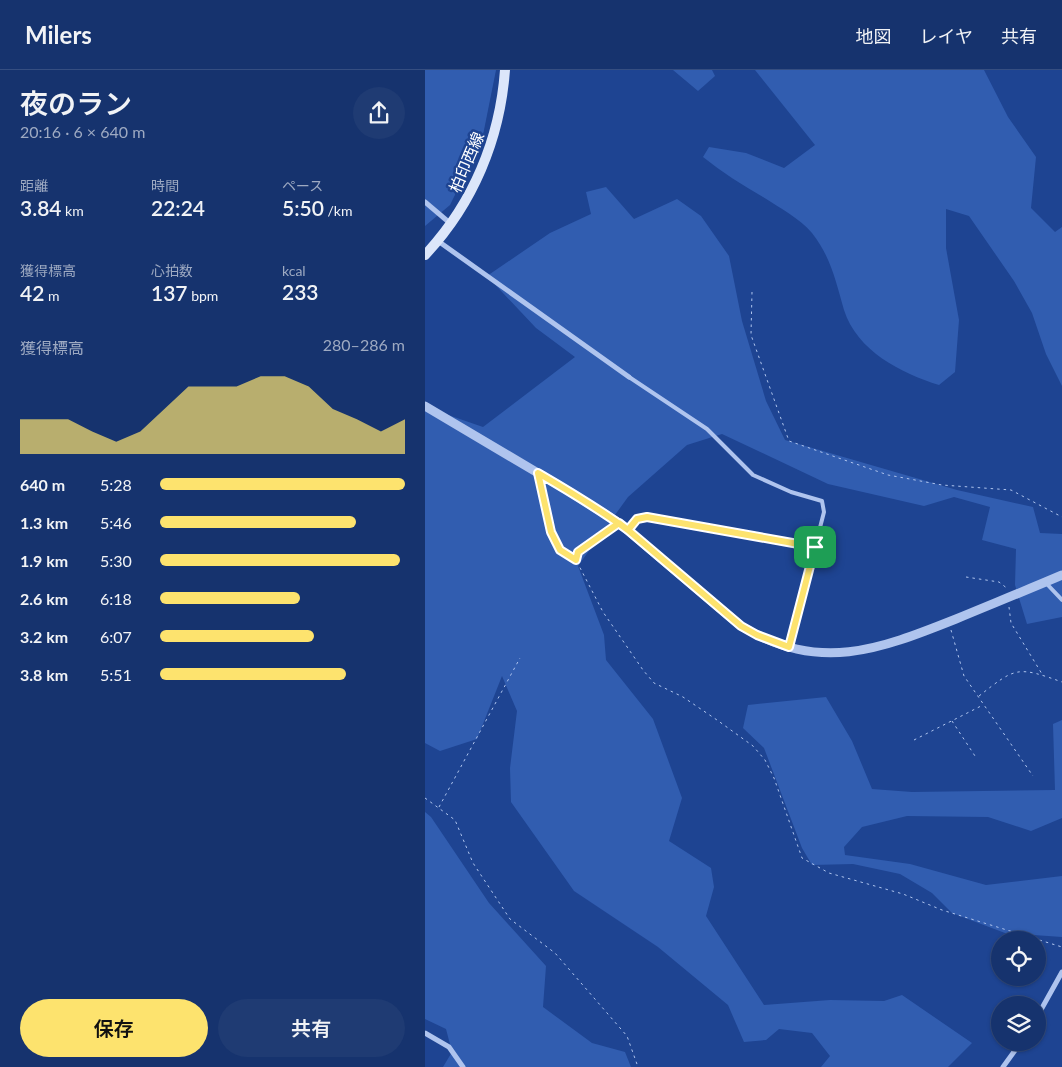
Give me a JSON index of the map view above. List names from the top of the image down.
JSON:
{
  "streets": {
    "main road": ["柏印西線"]
  },
  "page": {
    "header": "Milers",
    "nav": ["地図", "レイヤ", "共有"],
    "heading": ["夜のラン", "20:16 · 6 × 640 m"],
    "stats": [
      ["距離", "3.84 km"],
      ["時間", "22:24"],
      ["ペース", "5:50 /km"],
      ["獲得標高", "42 m"],
      ["心拍数", "137 bpm"],
      ["kcal", "233"]
    ],
    "chart": ["獲得標高", "280–286 m"],
    "list": [
      {
        "name": "640 m",
        "note": "5:28"
      },
      {
        "name": "1.3 km",
        "note": "5:46"
      },
      {
        "name": "1.9 km",
        "note": "5:30"
      },
      {
        "name": "2.6 km",
        "note": "6:18"
      },
      {
        "name": "3.2 km",
        "note": "6:07"
      },
      {
        "name": "3.8 km",
        "note": "5:51"
      }
    ],
    "buttons": ["保存", "共有"]
  }
}
